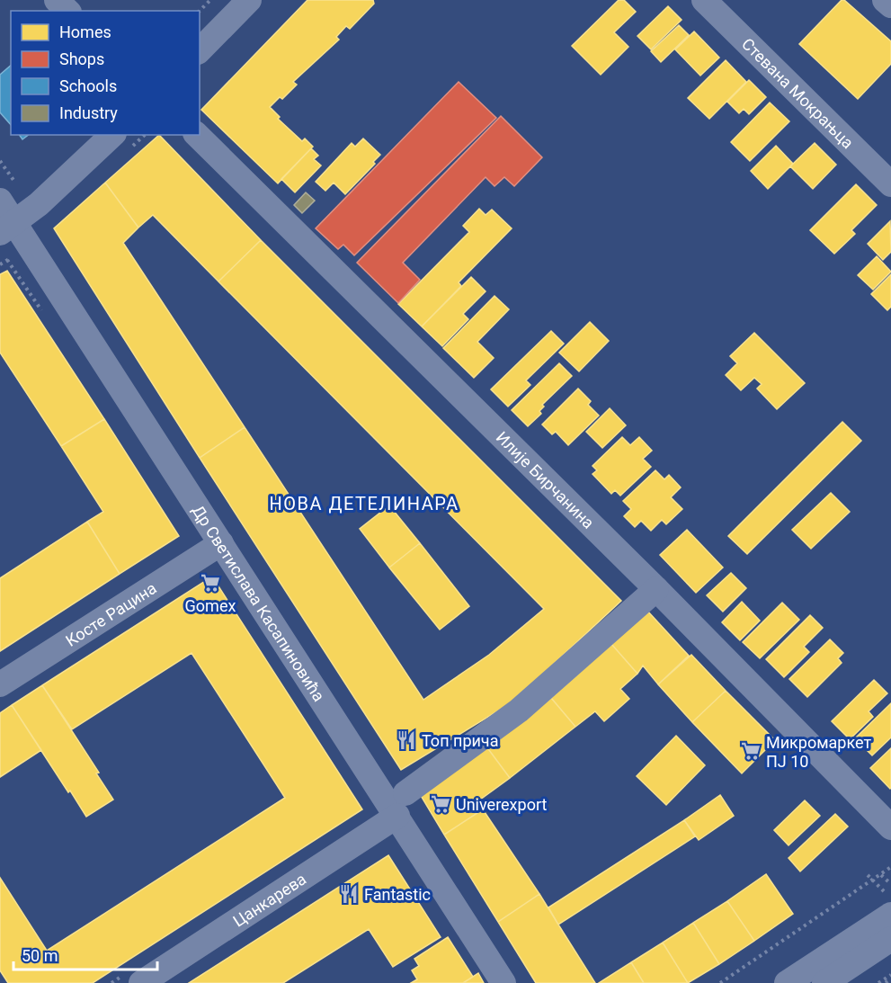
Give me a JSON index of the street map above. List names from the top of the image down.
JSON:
{
  "streets": {
    "street": [
      "Стевана Мокрањца",
      "Илије Бирчанина",
      "Др Светислава Касапиновића",
      "Косте Рацина",
      "Цанкарева"
    ]
  },
  "crossings": [
    ["Илије Бирчанина", "Цанкарева"],
    ["Др Светислава Касапиновића", "Косте Рацина"],
    ["Др Светислава Касапиновића", "Цанкарева"]
  ],
  "districts": ["НОВА ДЕТЕЛИНАРА"],
  "places": {
    "supermarket": ["Gomex", "Микромаркет ПЈ 10", "Univerexport"],
    "restaurant": ["Топ прича", "Fantastic"]
  },
  "legend": [
    "Homes",
    "Shops",
    "Schools",
    "Industry"
  ],
  "scale_bar": "50 m"
}
